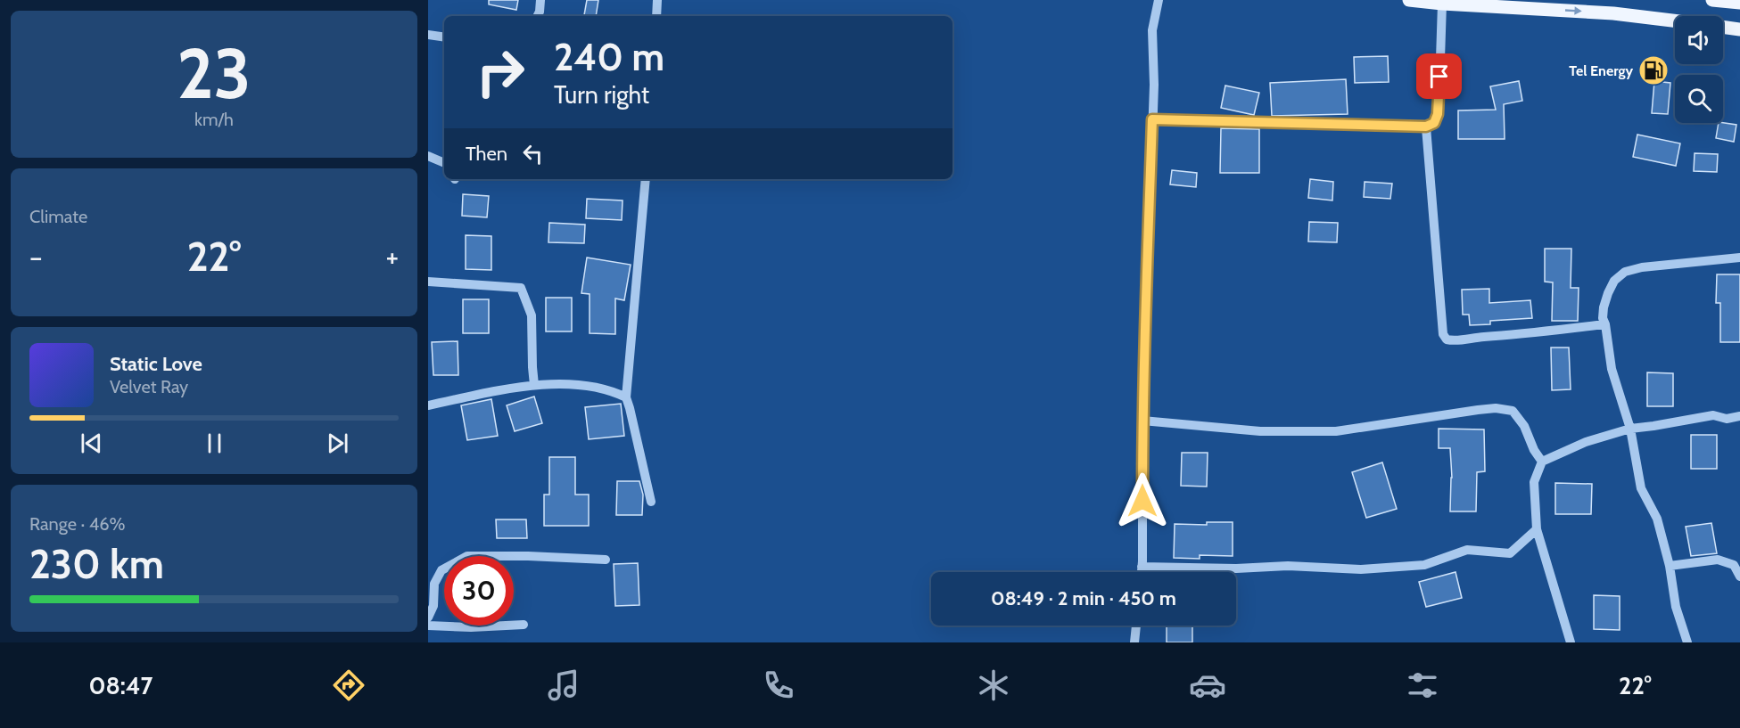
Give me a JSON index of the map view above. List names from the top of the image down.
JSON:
{
  "places": {
    "fuel station": ["Tel Energy"]
  },
  "page": {
    "tile": [
      ["23", "km/h"],
      "Climate",
      ["Range · 46%", "230 km"]
    ],
    "turn": ["240 m", "Turn right"],
    "then": "Then",
    "heat": ["−", "22°", "+"],
    "song": ["Static Love", "Velvet Ray"],
    "limit": "30",
    "trip": "08:49 · 2 min · 450 m",
    "tabs": ["08:47", "22°"]
  }
}
